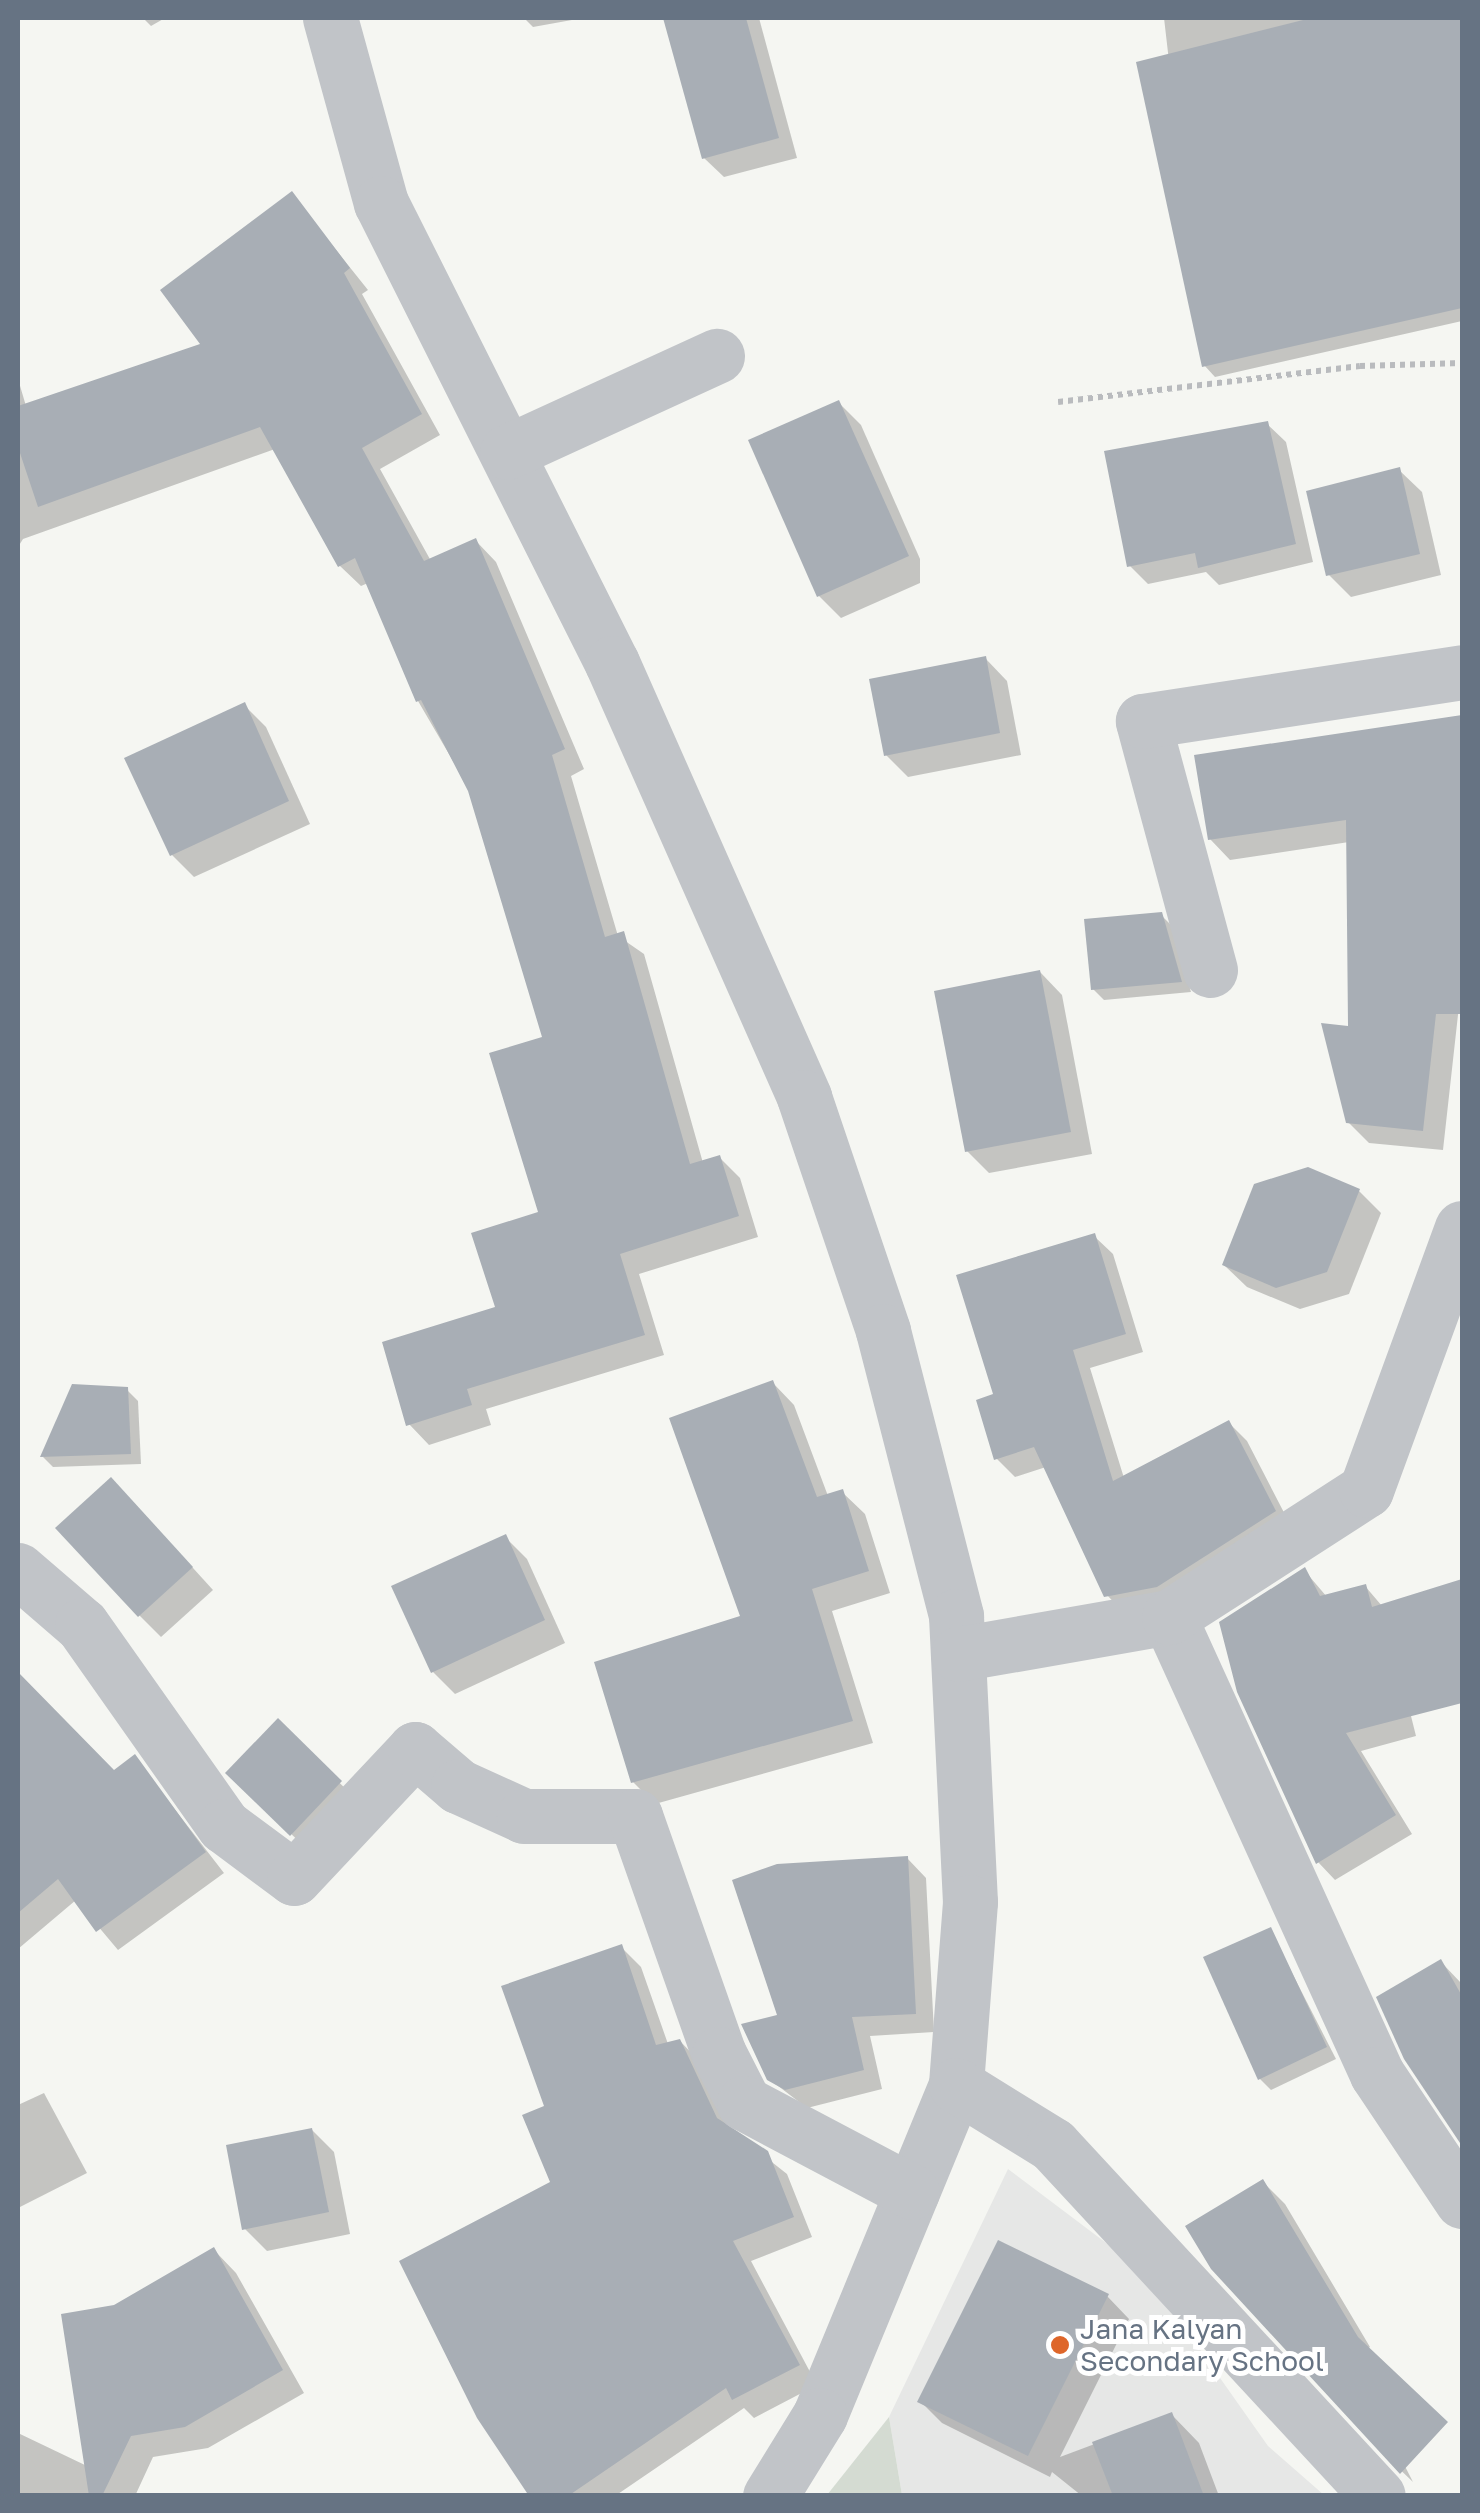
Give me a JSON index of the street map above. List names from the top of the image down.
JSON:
{
  "places": ["Jana Kalyan Secondary School"]
}
